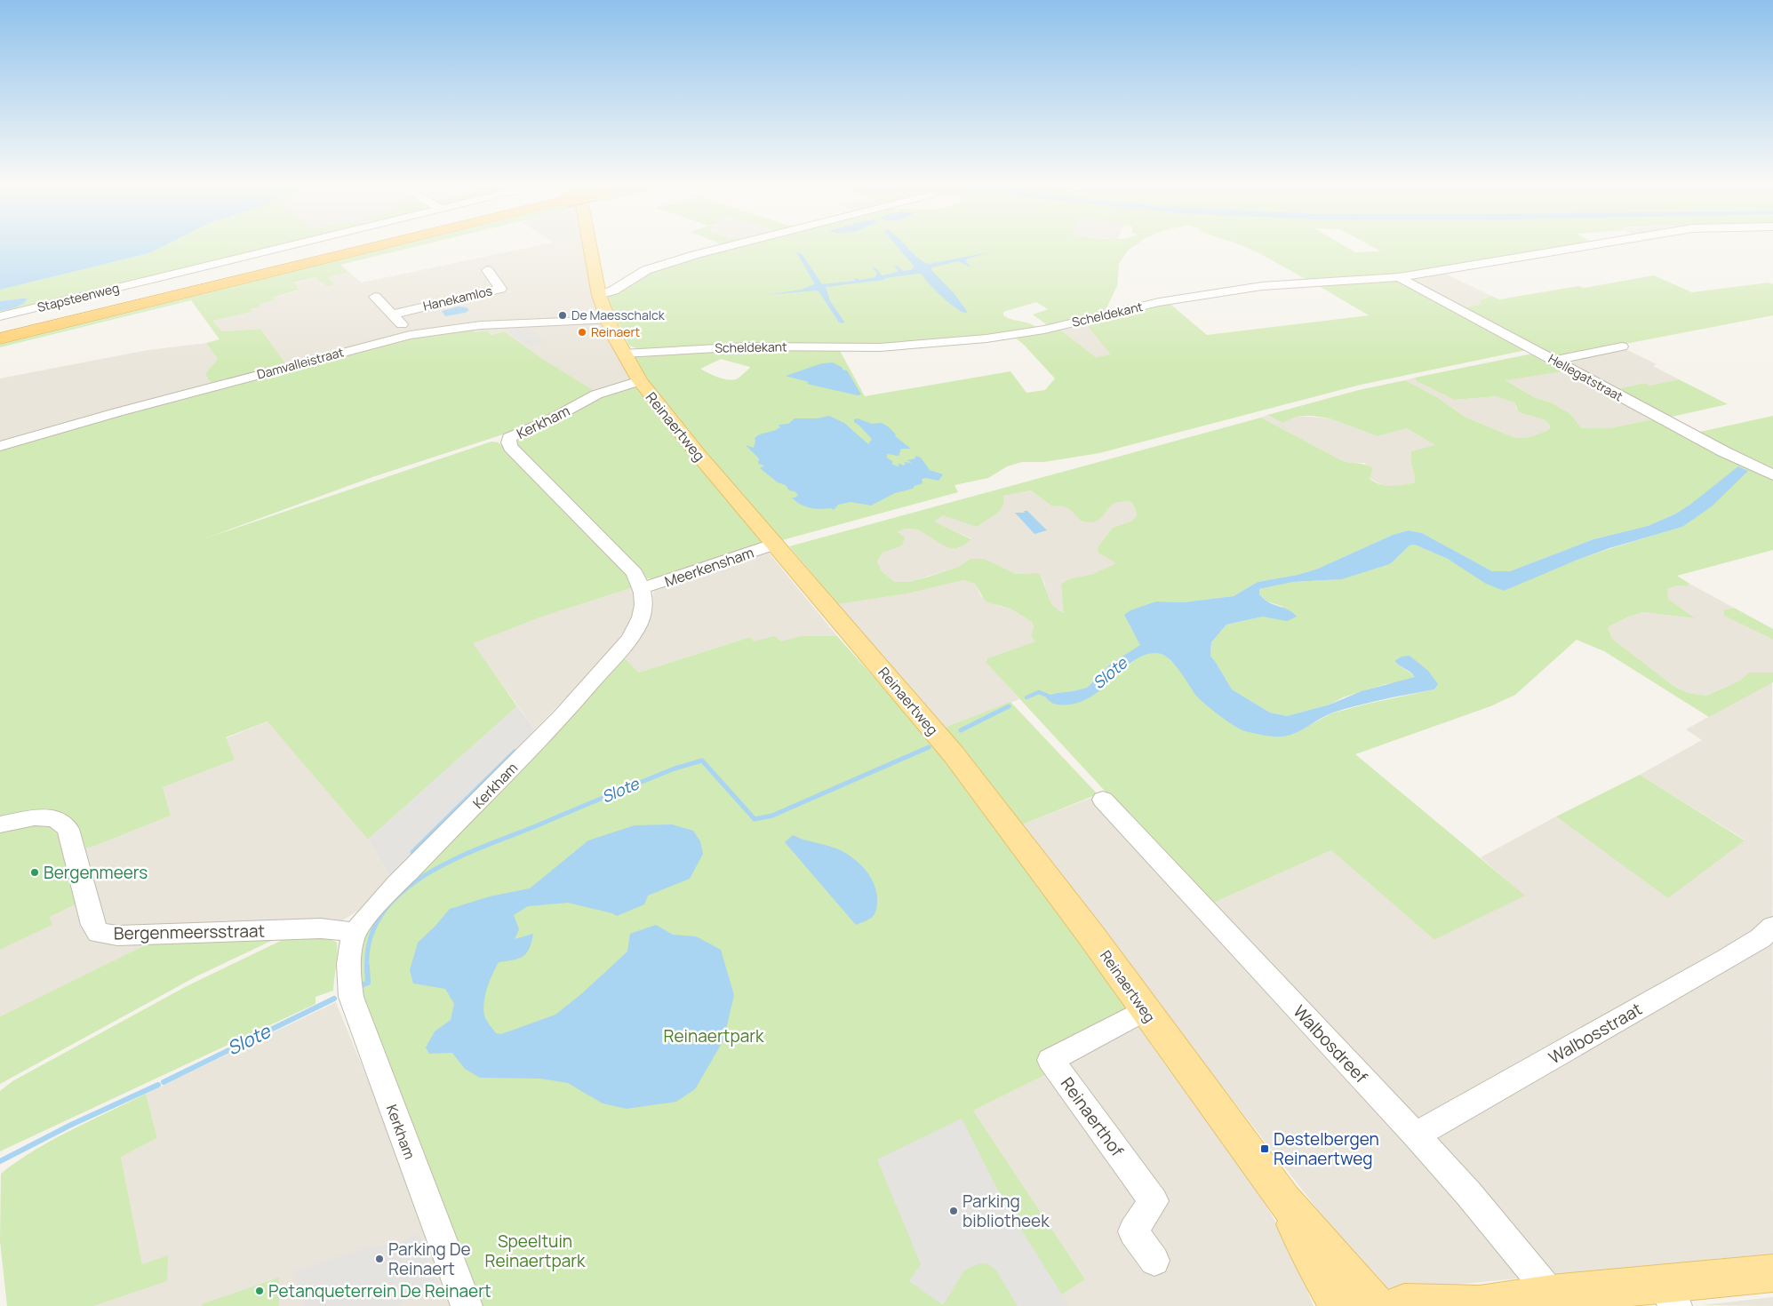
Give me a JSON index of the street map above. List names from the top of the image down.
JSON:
{
  "streets": {
    "main road": ["Reinaertweg"],
    "street": [
      "Stapsteenweg",
      "Hanekamlos",
      "Scheldekant",
      "Damvalleistraat",
      "Hellegatstraat",
      "Kerkham",
      "Meerkensham",
      "Bergenmeersstraat",
      "Walbosstraat",
      "Walbosdreef",
      "Reinaerthof"
    ]
  },
  "crossings": [
    ["Scheldekant", "Hellegatstraat"],
    ["Scheldekant", "Reinaertweg"],
    ["Damvalleistraat", "Reinaertweg"],
    ["Kerkham", "Reinaertweg"],
    ["Kerkham", "Meerkensham"],
    ["Kerkham", "Bergenmeersstraat"],
    ["Reinaertweg", "Meerkensham"],
    ["Reinaertweg", "Reinaerthof"],
    ["Walbosstraat", "Walbosdreef"]
  ],
  "water": ["Slote"],
  "parks": ["Reinaertpark", "Speeltuin Reinaertpark"],
  "places": {
    "other": [
      "De Maesschalck",
      "Reinaert",
      "Bergenmeers",
      "Parking bibliotheek",
      "Parking De Reinaert",
      "Petanqueterrein De Reinaert"
    ],
    "transit": ["Destelbergen Reinaertweg"]
  }
}
